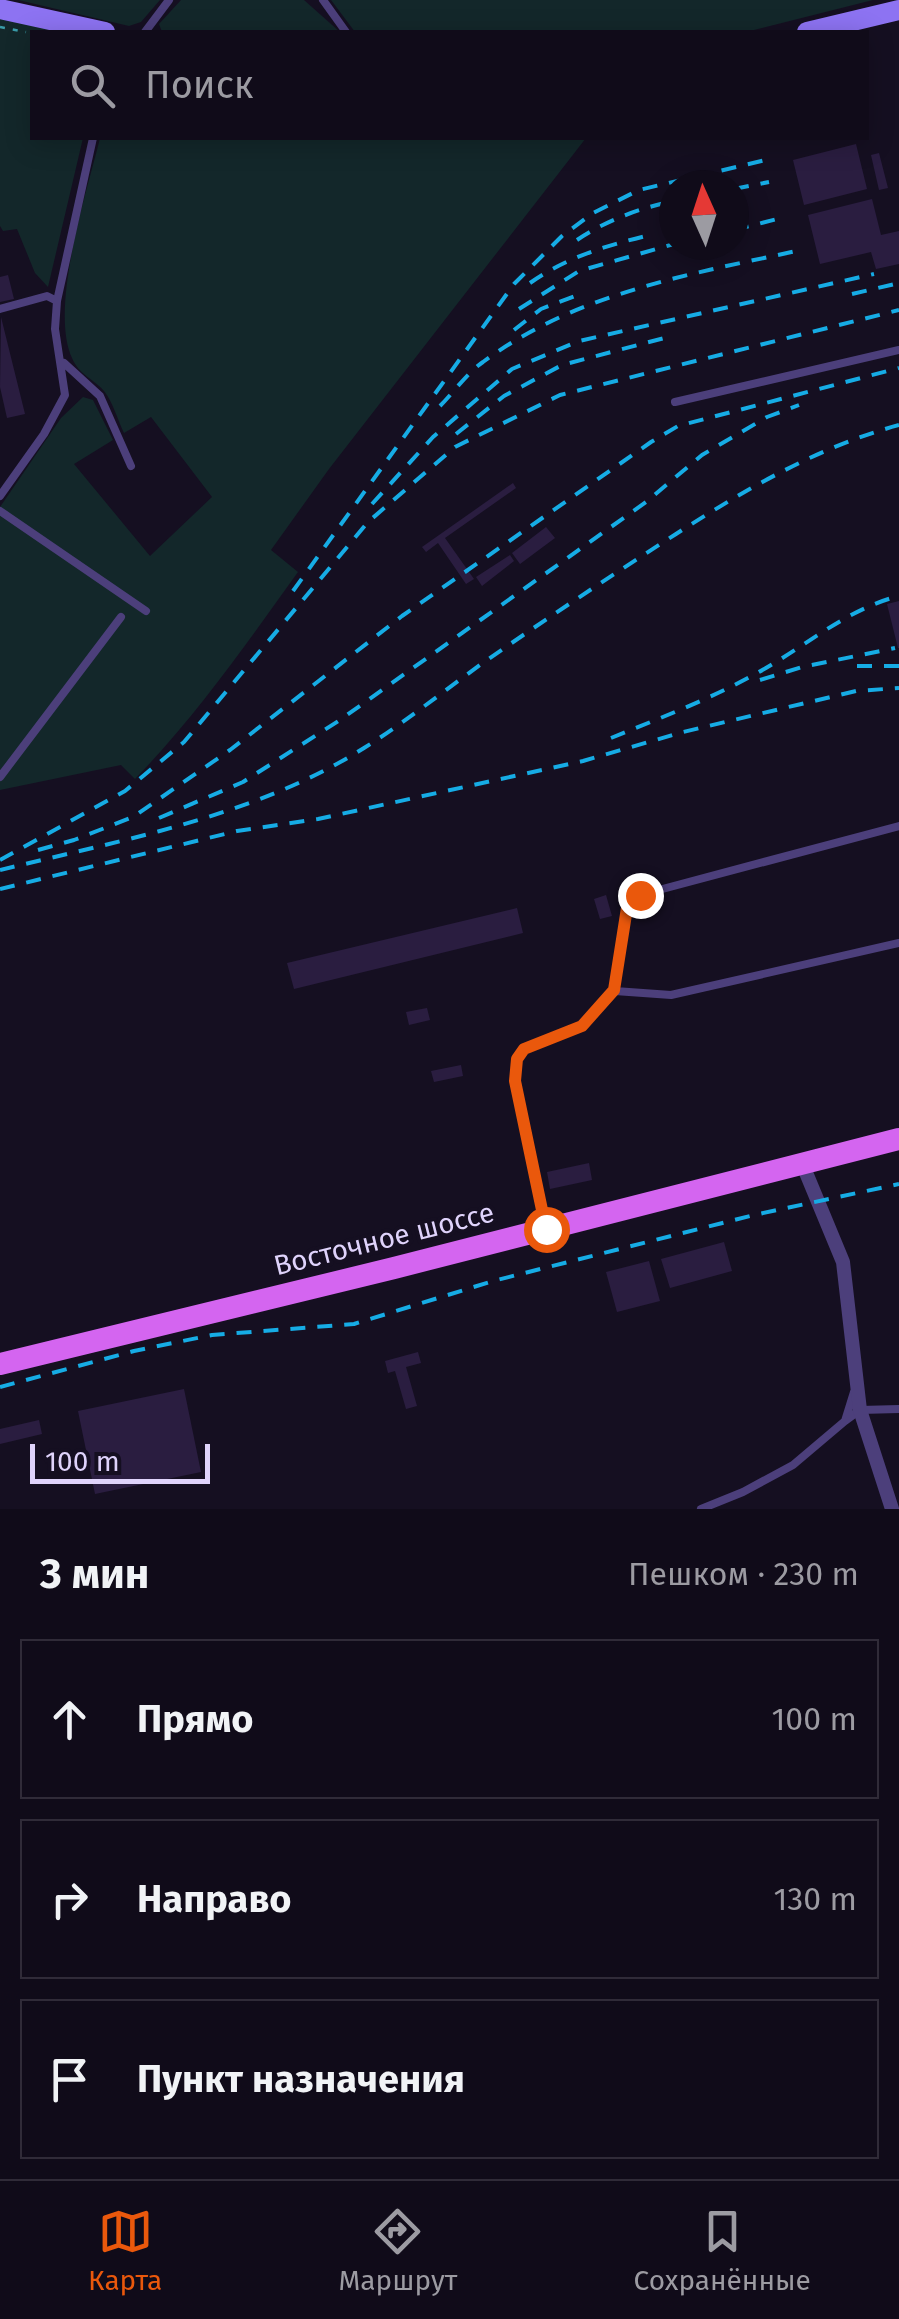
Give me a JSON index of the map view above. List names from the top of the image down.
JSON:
{
  "streets": {
    "main road": ["Восточное шоссе"]
  },
  "scale_bar": "100 m",
  "north": "top",
  "page": {
    "search": "Поиск",
    "scale": "100 m",
    "heading": ["3 мин", "Пешком · 230 m"],
    "list": [
      ["Прямо", "100 m"],
      ["Направо", "130 m"],
      "Пункт назначения"
    ],
    "nav": ["Карта", "Маршрут", "Сохранённые"]
  }
}
